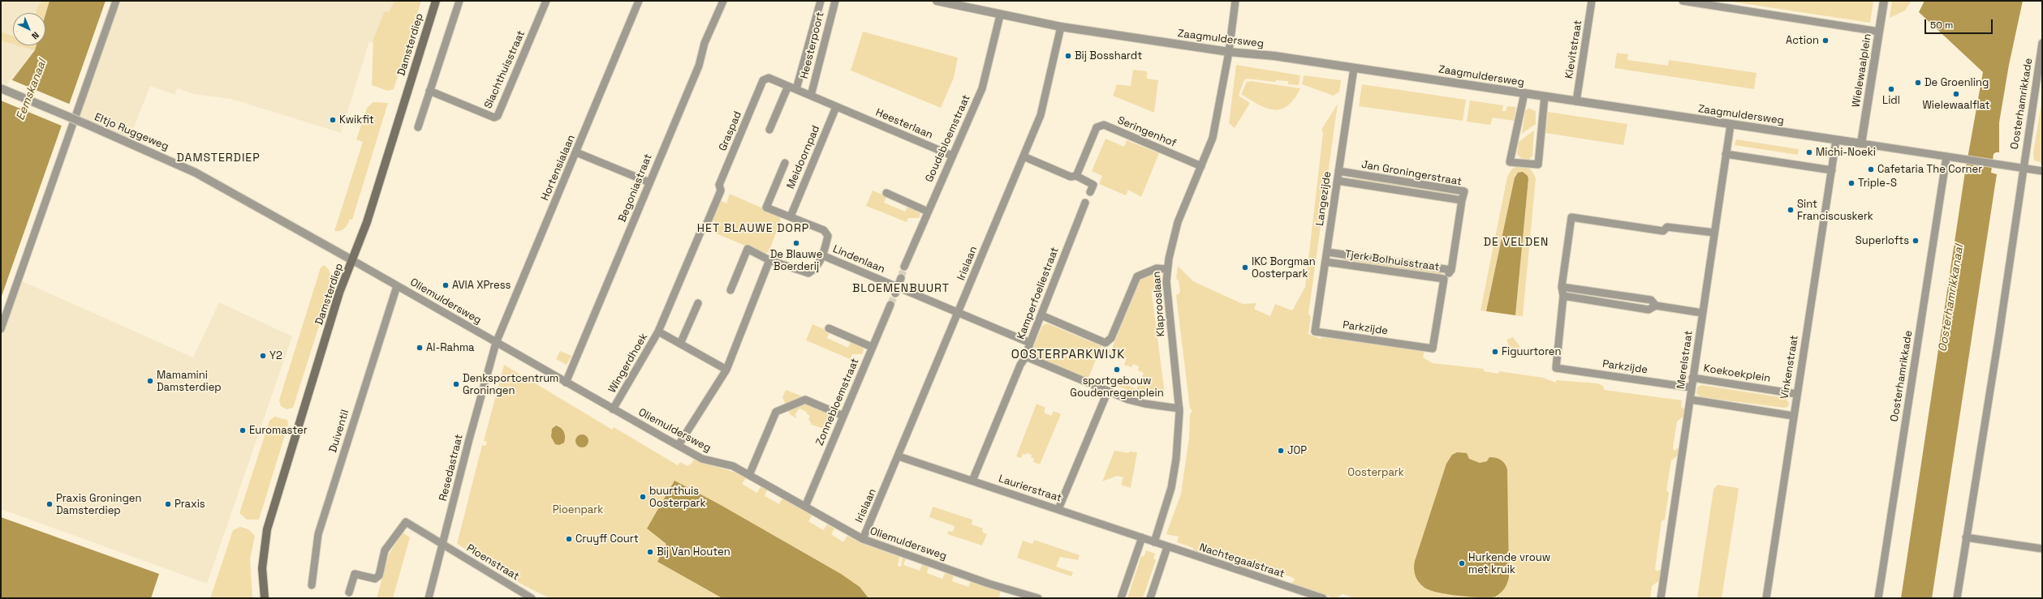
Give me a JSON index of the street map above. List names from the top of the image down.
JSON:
{
  "streets": {
    "main road": ["Damsterdiep"],
    "street": [
      "Zaagmuldersweg",
      "Heesterpoort",
      "Kievitstraat",
      "Slachthuisstraat",
      "Wielewaalplein",
      "Oosterhamrikkade",
      "Heesterlaan",
      "Graspad",
      "Eltjo Ruggeweg",
      "Seringenhof",
      "Goudsbloemstraat",
      "Meidoornpad",
      "Hortensialaan",
      "Jan Groningerstraat",
      "Begoniastraat",
      "Langezijde",
      "Lindenlaan",
      "Tjerk Bolhuisstraat",
      "Irislaan",
      "Kamperfoeliestraat",
      "Oliemuldersweg",
      "Klaprooslaan",
      "Parkzijde",
      "Merelstraat",
      "Wingerdhoek",
      "Vinkenstraat",
      "Koekoekplein",
      "Zonnebloemstraat",
      "Duiventil",
      "Resedastraat",
      "Laurierstraat",
      "Nachtegaalstraat",
      "Pioenstraat"
    ]
  },
  "crossings": [
    ["Zaagmuldersweg", "Kievitstraat"],
    ["Zaagmuldersweg", "Wielewaalplein"],
    ["Zaagmuldersweg", "Oosterhamrikkade"],
    ["Zaagmuldersweg", "Goudsbloemstraat"],
    ["Zaagmuldersweg", "Langezijde"],
    ["Zaagmuldersweg", "Irislaan"],
    ["Zaagmuldersweg", "Klaprooslaan"],
    ["Zaagmuldersweg", "Merelstraat"],
    ["Zaagmuldersweg", "Vinkenstraat"],
    ["Damsterdiep", "Eltjo Ruggeweg"],
    ["Damsterdiep", "Oliemuldersweg"],
    ["Heesterpoort", "Heesterlaan"],
    ["Heesterpoort", "Graspad"],
    ["Heesterpoort", "Meidoornpad"],
    ["Heesterlaan", "Goudsbloemstraat"],
    ["Graspad", "Wingerdhoek"],
    ["Eltjo Ruggeweg", "Oliemuldersweg"],
    ["Seringenhof", "Klaprooslaan"],
    ["Meidoornpad", "Lindenlaan"],
    ["Hortensialaan", "Oliemuldersweg"],
    ["Hortensialaan", "Resedastraat"],
    ["Jan Groningerstraat", "Langezijde"],
    ["Begoniastraat", "Oliemuldersweg"],
    ["Langezijde", "Tjerk Bolhuisstraat"],
    ["Langezijde", "Parkzijde"],
    ["Lindenlaan", "Irislaan"],
    ["Lindenlaan", "Kamperfoeliestraat"],
    ["Tjerk Bolhuisstraat", "Parkzijde"],
    ["Irislaan", "Oliemuldersweg"],
    ["Irislaan", "Laurierstraat"],
    ["Kamperfoeliestraat", "Laurierstraat"],
    ["Oliemuldersweg", "Wingerdhoek"],
    ["Oliemuldersweg", "Zonnebloemstraat"],
    ["Oliemuldersweg", "Duiventil"],
    ["Oliemuldersweg", "Resedastraat"],
    ["Klaprooslaan", "Laurierstraat"],
    ["Klaprooslaan", "Nachtegaalstraat"],
    ["Parkzijde", "Merelstraat"],
    ["Merelstraat", "Koekoekplein"],
    ["Vinkenstraat", "Koekoekplein"],
    ["Resedastraat", "Pioenstraat"],
    ["Laurierstraat", "Nachtegaalstraat"]
  ],
  "districts": [
    "DAMSTERDIEP",
    "HET BLAUWE DORP",
    "DE VELDEN",
    "BLOEMENBUURT",
    "OOSTERPARKWIJK"
  ],
  "water": ["Eemskanaal", "Oosterhamrikkanaal"],
  "parks": ["Oosterpark", "Pioenpark"],
  "places": [
    "Action",
    "Bij Bosshardt",
    "De Groenling",
    "Lidl",
    "Wielewaalflat",
    "Kwikfit",
    "Michi-Noeki",
    "Cafetaria The Corner",
    "Triple-S",
    "Sint Franciscuskerk",
    "Superlofts",
    "De Blauwe Boerderij",
    "IKC Borgman Oosterpark",
    "AVIA XPress",
    "Al-Rahma",
    "Figuurtoren",
    "Y2",
    "sportgebouw Goudenregenplein",
    "Mamamini Damsterdiep",
    "Denksportcentrum Groningen",
    "Euromaster",
    "JOP",
    "buurthuis Oosterpark",
    "Praxis Groningen Damsterdiep",
    "Praxis",
    "Cruyff Court",
    "Bij Van Houten",
    "Hurkende vrouw met kruik"
  ],
  "scale_bar": "50 m",
  "north": "bottom right"
}
